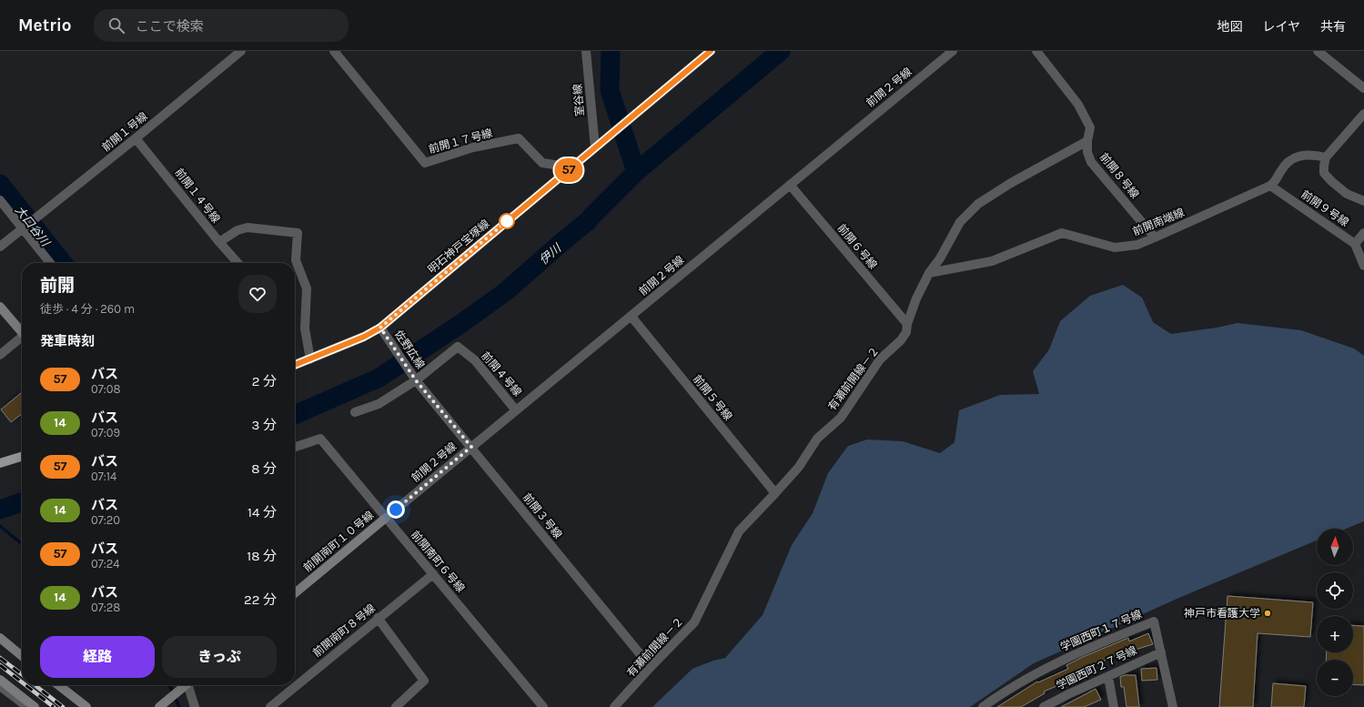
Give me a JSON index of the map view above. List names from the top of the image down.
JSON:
{
  "streets": {
    "main road": ["明石神戸宝塚線"],
    "street": [
      "前開２号線",
      "室谷線",
      "前開１号線",
      "前開１７号線",
      "前開８号線",
      "前開１４号線",
      "前開９号線",
      "前開南端線",
      "前開６号線",
      "佐野広線",
      "前開４号線",
      "有瀬前開線－２",
      "前開５号線",
      "前開３号線",
      "前開南町１０号線",
      "前開南町６号線",
      "前開南町８号線",
      "学園西町１７号線",
      "学園西町２７号線"
    ]
  },
  "crossings": [
    ["前開２号線", "前開６号線"],
    ["前開２号線", "前開４号線"],
    ["前開２号線", "前開５号線"],
    ["前開２号線", "前開３号線"],
    ["前開２号線", "前開南町１０号線"],
    ["前開２号線", "前開南町６号線"],
    ["室谷線", "明石神戸宝塚線"],
    ["前開１号線", "前開１４号線"],
    ["前開１７号線", "明石神戸宝塚線"],
    ["前開８号線", "前開南端線"],
    ["前開８号線", "有瀬前開線－２"],
    ["前開９号線", "前開南端線"],
    ["前開南端線", "有瀬前開線－２"],
    ["明石神戸宝塚線", "佐野広線"],
    ["前開６号線", "有瀬前開線－２"],
    ["佐野広線", "前開４号線"],
    ["佐野広線", "前開３号線"],
    ["前開４号線", "前開３号線"],
    ["有瀬前開線－２", "前開５号線"],
    ["有瀬前開線－２", "前開３号線"],
    ["前開南町１０号線", "前開南町６号線"],
    ["前開南町６号線", "前開南町８号線"],
    ["学園西町１７号線", "学園西町２７号線"]
  ],
  "water": ["大口谷川", "伊川"],
  "places": ["神戸市看護大学"],
  "lines": ["bus line 57"],
  "north": "top",
  "page": {
    "header": "Metrio",
    "search": "ここで検索",
    "nav": ["地図", "レイヤ", "共有"],
    "on_map": "57",
    "heading": [
      ["前開", "徒歩 · 4 分 · 260 m"],
      "発車時刻"
    ],
    "list": [
      {
        "mark": "57",
        "name": "バス",
        "note": "07:08",
        "value": "2 分"
      },
      {
        "mark": "14",
        "name": "バス",
        "note": "07:09",
        "value": "3 分"
      },
      {
        "mark": "57",
        "name": "バス",
        "note": "07:14",
        "value": "8 分"
      },
      {
        "mark": "14",
        "name": "バス",
        "note": "07:20",
        "value": "14 分"
      },
      {
        "mark": "57",
        "name": "バス",
        "note": "07:24",
        "value": "18 分"
      },
      {
        "mark": "14",
        "name": "バス",
        "note": "07:28",
        "value": "22 分"
      }
    ],
    "map_buttons": ["+", "−"],
    "buttons": ["経路", "きっぷ"]
  }
}
